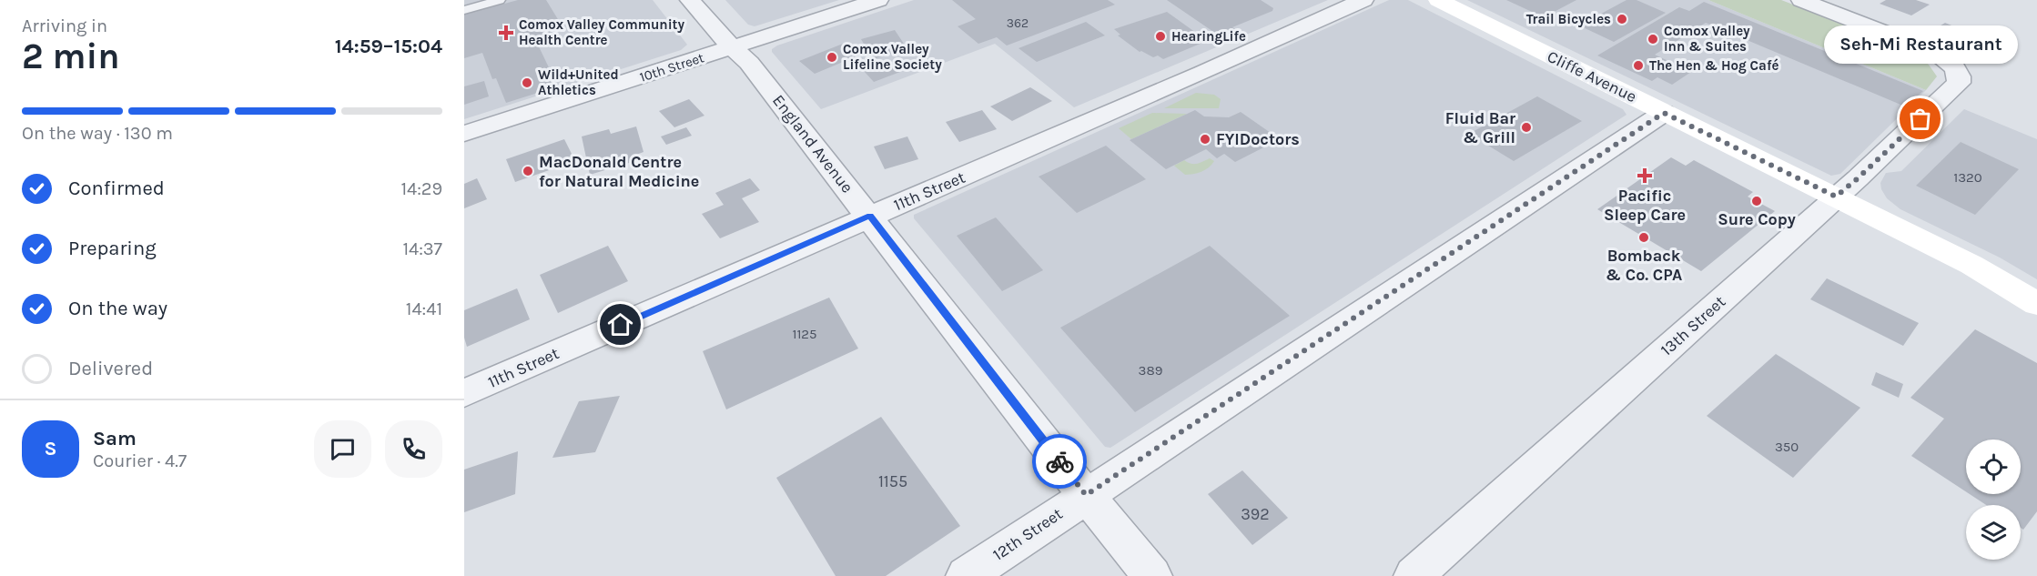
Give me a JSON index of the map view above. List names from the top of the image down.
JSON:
{
  "streets": {
    "main road": ["Cliffe Avenue"],
    "street": [
      "10th Street",
      "England Avenue",
      "11th Street",
      "13th Street",
      "12th Street"
    ]
  },
  "crossings": [
    ["10th Street", "England Avenue"],
    ["Cliffe Avenue", "13th Street"],
    ["Cliffe Avenue", "12th Street"],
    ["England Avenue", "11th Street"],
    ["England Avenue", "12th Street"]
  ],
  "places": {
    "other": [
      "Trail Bicycles",
      "HearingLife",
      "Comox Valley Inn & Suites",
      "Comox Valley Lifeline Society",
      "The Hen & Hog Café",
      "Wild+United Athletics",
      "Seh-Mi Restaurant",
      "Fluid Bar & Grill",
      "FYIDoctors",
      "MacDonald Centre for Natural Medicine",
      "Sure Copy",
      "Bomback & Co. CPA"
    ],
    "health": ["Comox Valley Community Health Centre", "Pacific Sleep Care"]
  },
  "house_numbers": [
    "362",
    "1320",
    "1125",
    "389",
    "350",
    "1155",
    "392"
  ],
  "page": {
    "heading": ["2 min", "Arriving in", "14:59–15:04"],
    "panel": ["Sam", "Courier · 4.7"],
    "bubble": "Seh-Mi Restaurant",
    "bar": "On the way · 130 m",
    "list": [
      ["Confirmed", "14:29"],
      ["Preparing", "14:37"],
      ["On the way", "14:41"],
      "Delivered"
    ],
    "round": "S"
  }
}
